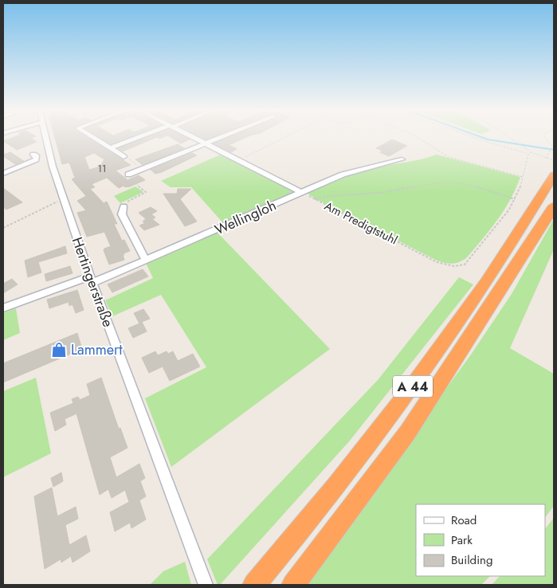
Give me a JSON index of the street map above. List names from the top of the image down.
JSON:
{
  "streets": {
    "highway": ["A 44"],
    "street": ["Wellingloh", "Hertingerstraße"],
    "path": ["Am Predigtstuhl"]
  },
  "crossings": [
    ["Wellingloh", "Am Predigtstuhl"],
    ["Wellingloh", "Hertingerstraße"]
  ],
  "places": {
    "shop": ["Lammert"]
  },
  "house_numbers": ["11"],
  "legend": ["Road", "Park", "Building"]
}
